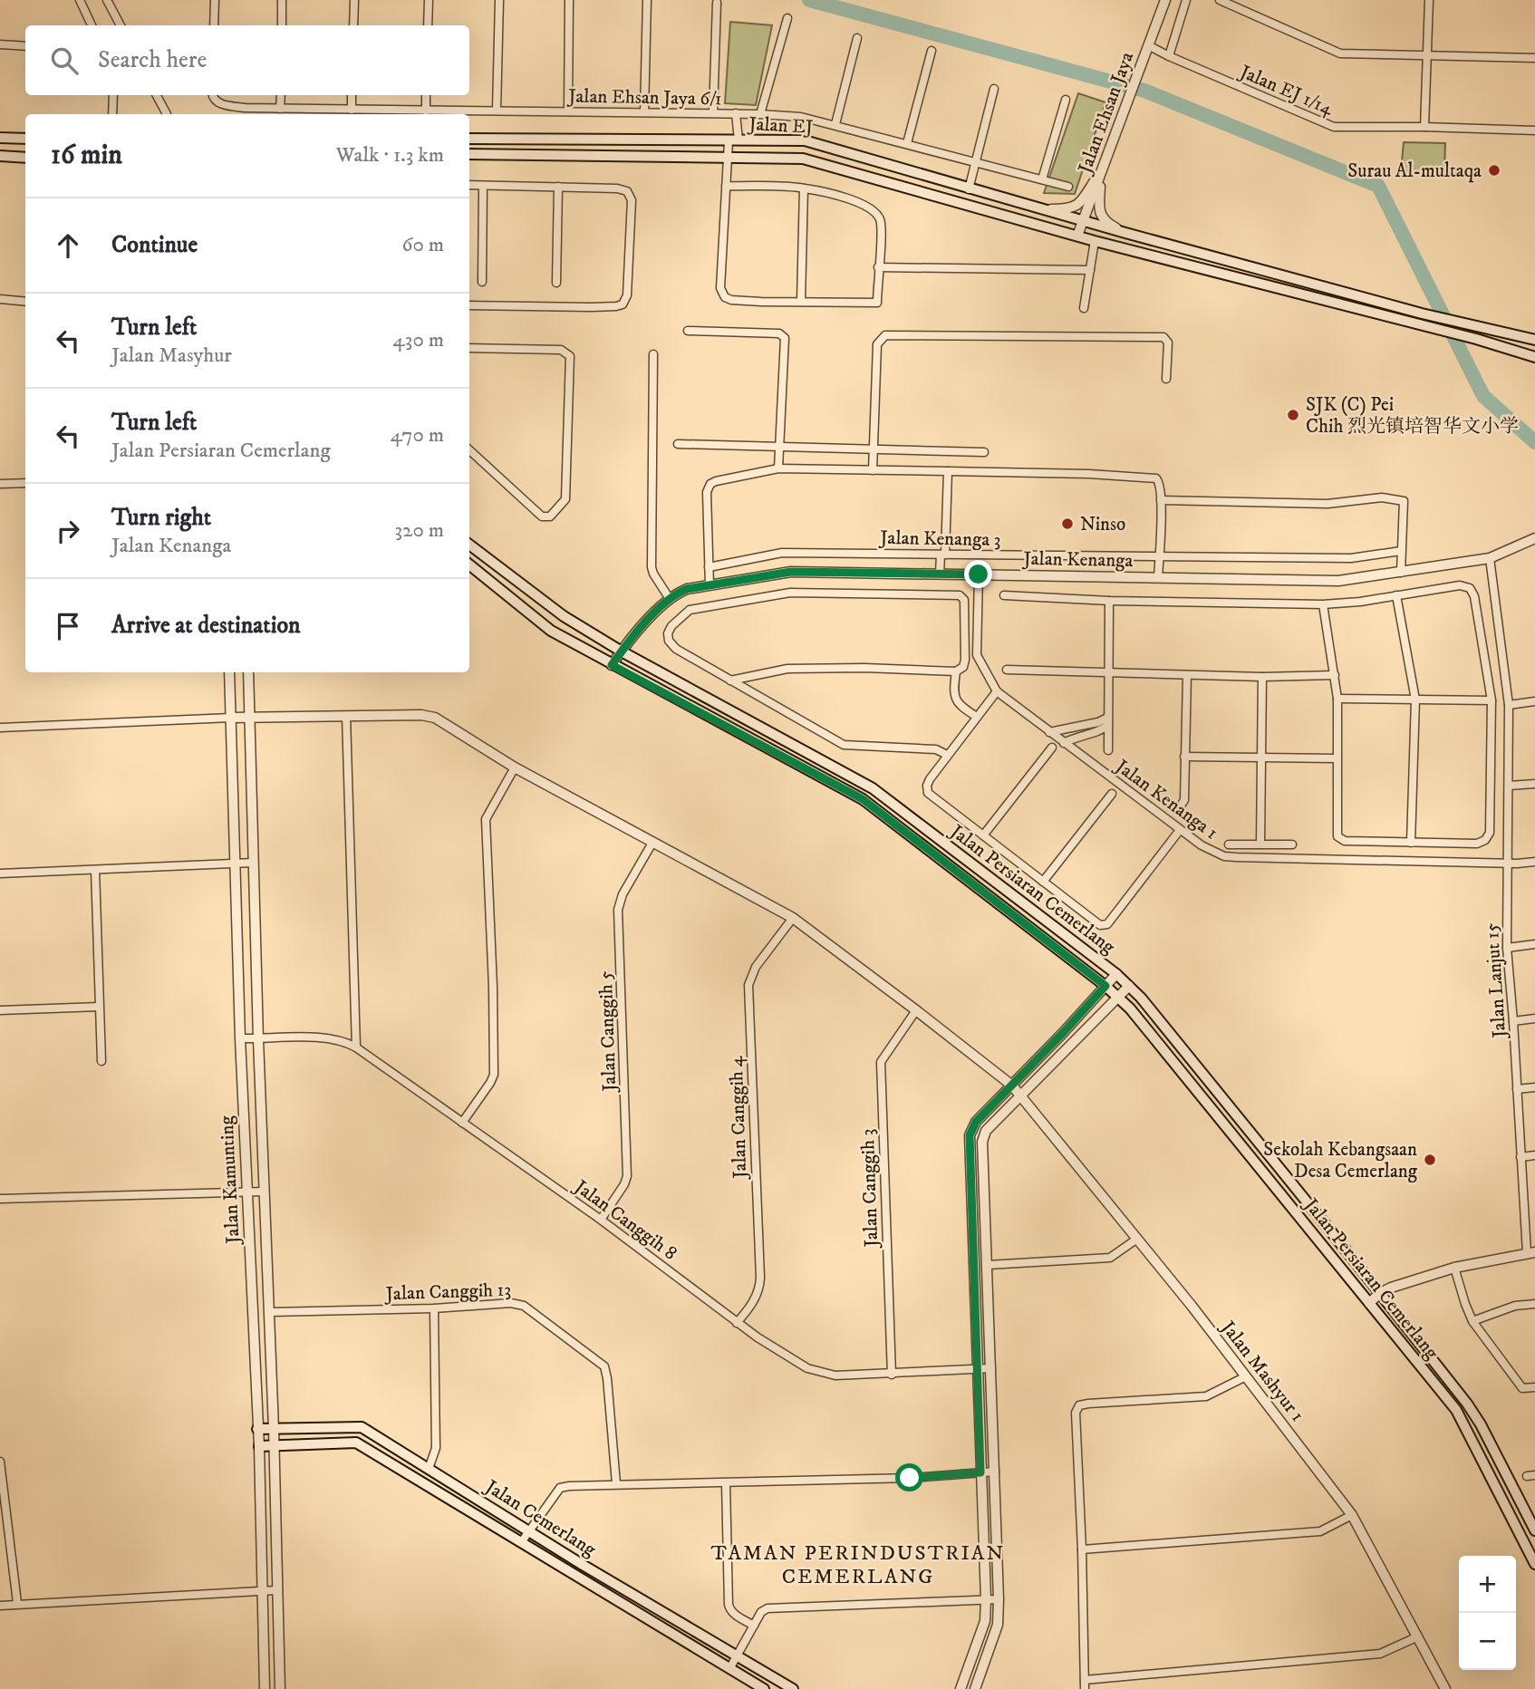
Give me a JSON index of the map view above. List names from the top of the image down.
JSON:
{
  "streets": {
    "main road": ["Jalan EJ", "Jalan Persiaran Cemerlang", "Jalan Cemerlang"],
    "street": [
      "Jalan EJ 1/14",
      "Jalan Ehsan Jaya 6/1",
      "Jalan Ehsan Jaya",
      "Jalan Kenanga 3",
      "Jalan Kenanga",
      "Jalan Kenanga 1",
      "Jalan Lanjut 15",
      "Jalan Canggih 5",
      "Jalan Canggih 4",
      "Jalan Kamunting",
      "Jalan Canggih 3",
      "Jalan Canggih 8",
      "Jalan Canggih 13",
      "Jalan Mashyur 1"
    ]
  },
  "crossings": [
    ["Jalan EJ 1/14", "Jalan Ehsan Jaya"],
    ["Jalan Ehsan Jaya", "Jalan EJ"],
    ["Jalan Kenanga", "Jalan Kenanga 1"],
    ["Jalan Kenanga", "Jalan Persiaran Cemerlang"],
    ["Jalan Kenanga", "Jalan Lanjut 15"],
    ["Jalan Kenanga 1", "Jalan Lanjut 15"],
    ["Jalan Canggih 5", "Jalan Canggih 8"],
    ["Jalan Canggih 5", "Jalan Mashyur 1"],
    ["Jalan Canggih 4", "Jalan Canggih 8"],
    ["Jalan Canggih 4", "Jalan Mashyur 1"],
    ["Jalan Kamunting", "Jalan Canggih 8"],
    ["Jalan Kamunting", "Jalan Canggih 13"],
    ["Jalan Kamunting", "Jalan Mashyur 1"],
    ["Jalan Kamunting", "Jalan Cemerlang"],
    ["Jalan Canggih 3", "Jalan Canggih 8"],
    ["Jalan Canggih 3", "Jalan Mashyur 1"]
  ],
  "districts": ["TAMAN PERINDUSTRIAN CEMERLANG"],
  "places": [
    "Surau Al-multaqa",
    "SJK (C) Pei Chih 烈光镇培智华文小学",
    "Ninso",
    "Sekolah Kebangsaan Desa Cemerlang"
  ],
  "page": {
    "search": "Search here",
    "heading": ["16 min", "Walk · 1.3 km"],
    "list": [
      ["Continue", "60 m"],
      ["Turn left", "Jalan Masyhur", "430 m"],
      ["Turn left", "Jalan Persiaran Cemerlang", "470 m"],
      ["Turn right", "Jalan Kenanga", "320 m"],
      "Arrive at destination"
    ],
    "map_buttons": ["+", "−"]
  }
}
